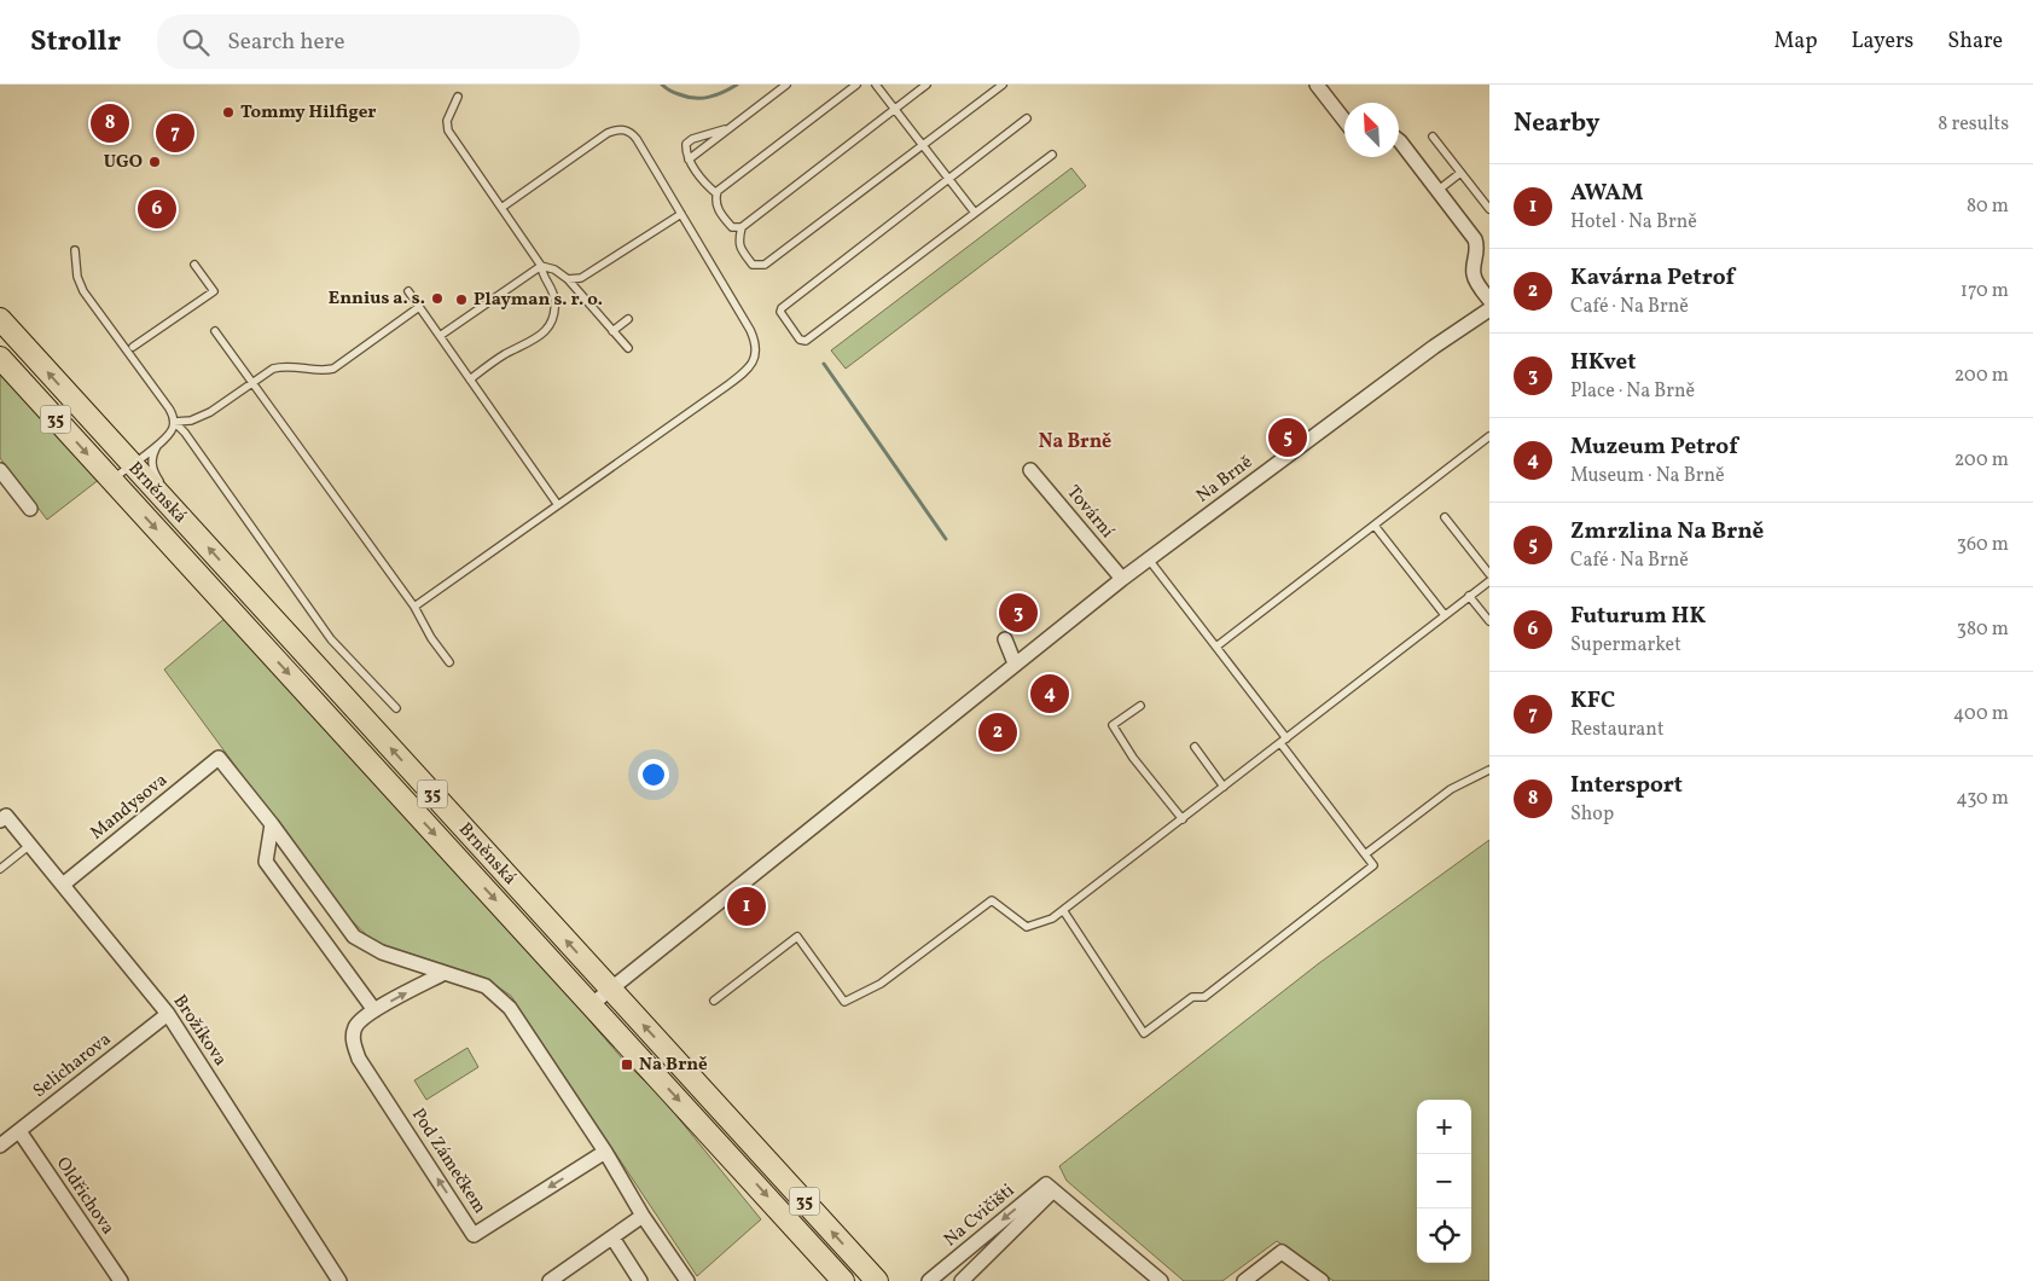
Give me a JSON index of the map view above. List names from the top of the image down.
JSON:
{
  "streets": {
    "main road": ["35", "Brněnská"],
    "street": [
      "Na Brně",
      "Tovární",
      "Mandysova",
      "Brožíkova",
      "Selicharova",
      "Pod Zámečkem",
      "Oldřichova",
      "Na Cvičišti"
    ]
  },
  "crossings": [
    ["Na Brně", "Brněnská"],
    ["Na Brně", "Tovární"],
    ["Mandysova", "Brožíkova"],
    ["Brožíkova", "Selicharova"],
    ["Selicharova", "Oldřichova"]
  ],
  "districts": ["Na Brně"],
  "places": {
    "other": [
      "Tommy Hilfiger",
      "UGO",
      "Ennius a. s.",
      "Playman s. r. o."
    ],
    "transit": ["Na Brně"]
  },
  "north": "top left",
  "page": {
    "header": "Strollr",
    "search": "Search here",
    "nav": ["Map", "Layers", "Share"],
    "heading": ["Nearby", "8 results"],
    "pins": [
      "8",
      "7",
      "6",
      "5",
      "3",
      "4",
      "2",
      "1"
    ],
    "list": [
      {
        "mark": "1",
        "name": "AWAM",
        "note": "Hotel · Na Brně",
        "value": "80 m"
      },
      {
        "mark": "2",
        "name": "Kavárna Petrof",
        "note": "Café · Na Brně",
        "value": "170 m"
      },
      {
        "mark": "3",
        "name": "HKvet",
        "note": "Place · Na Brně",
        "value": "200 m"
      },
      {
        "mark": "4",
        "name": "Muzeum Petrof",
        "note": "Museum · Na Brně",
        "value": "200 m"
      },
      {
        "mark": "5",
        "name": "Zmrzlina Na Brně",
        "note": "Café · Na Brně",
        "value": "360 m"
      },
      {
        "mark": "6",
        "name": "Futurum HK",
        "note": "Supermarket",
        "value": "380 m"
      },
      {
        "mark": "7",
        "name": "KFC",
        "note": "Restaurant",
        "value": "400 m"
      },
      {
        "mark": "8",
        "name": "Intersport",
        "note": "Shop",
        "value": "430 m"
      }
    ],
    "map_buttons": ["+", "−"]
  }
}
